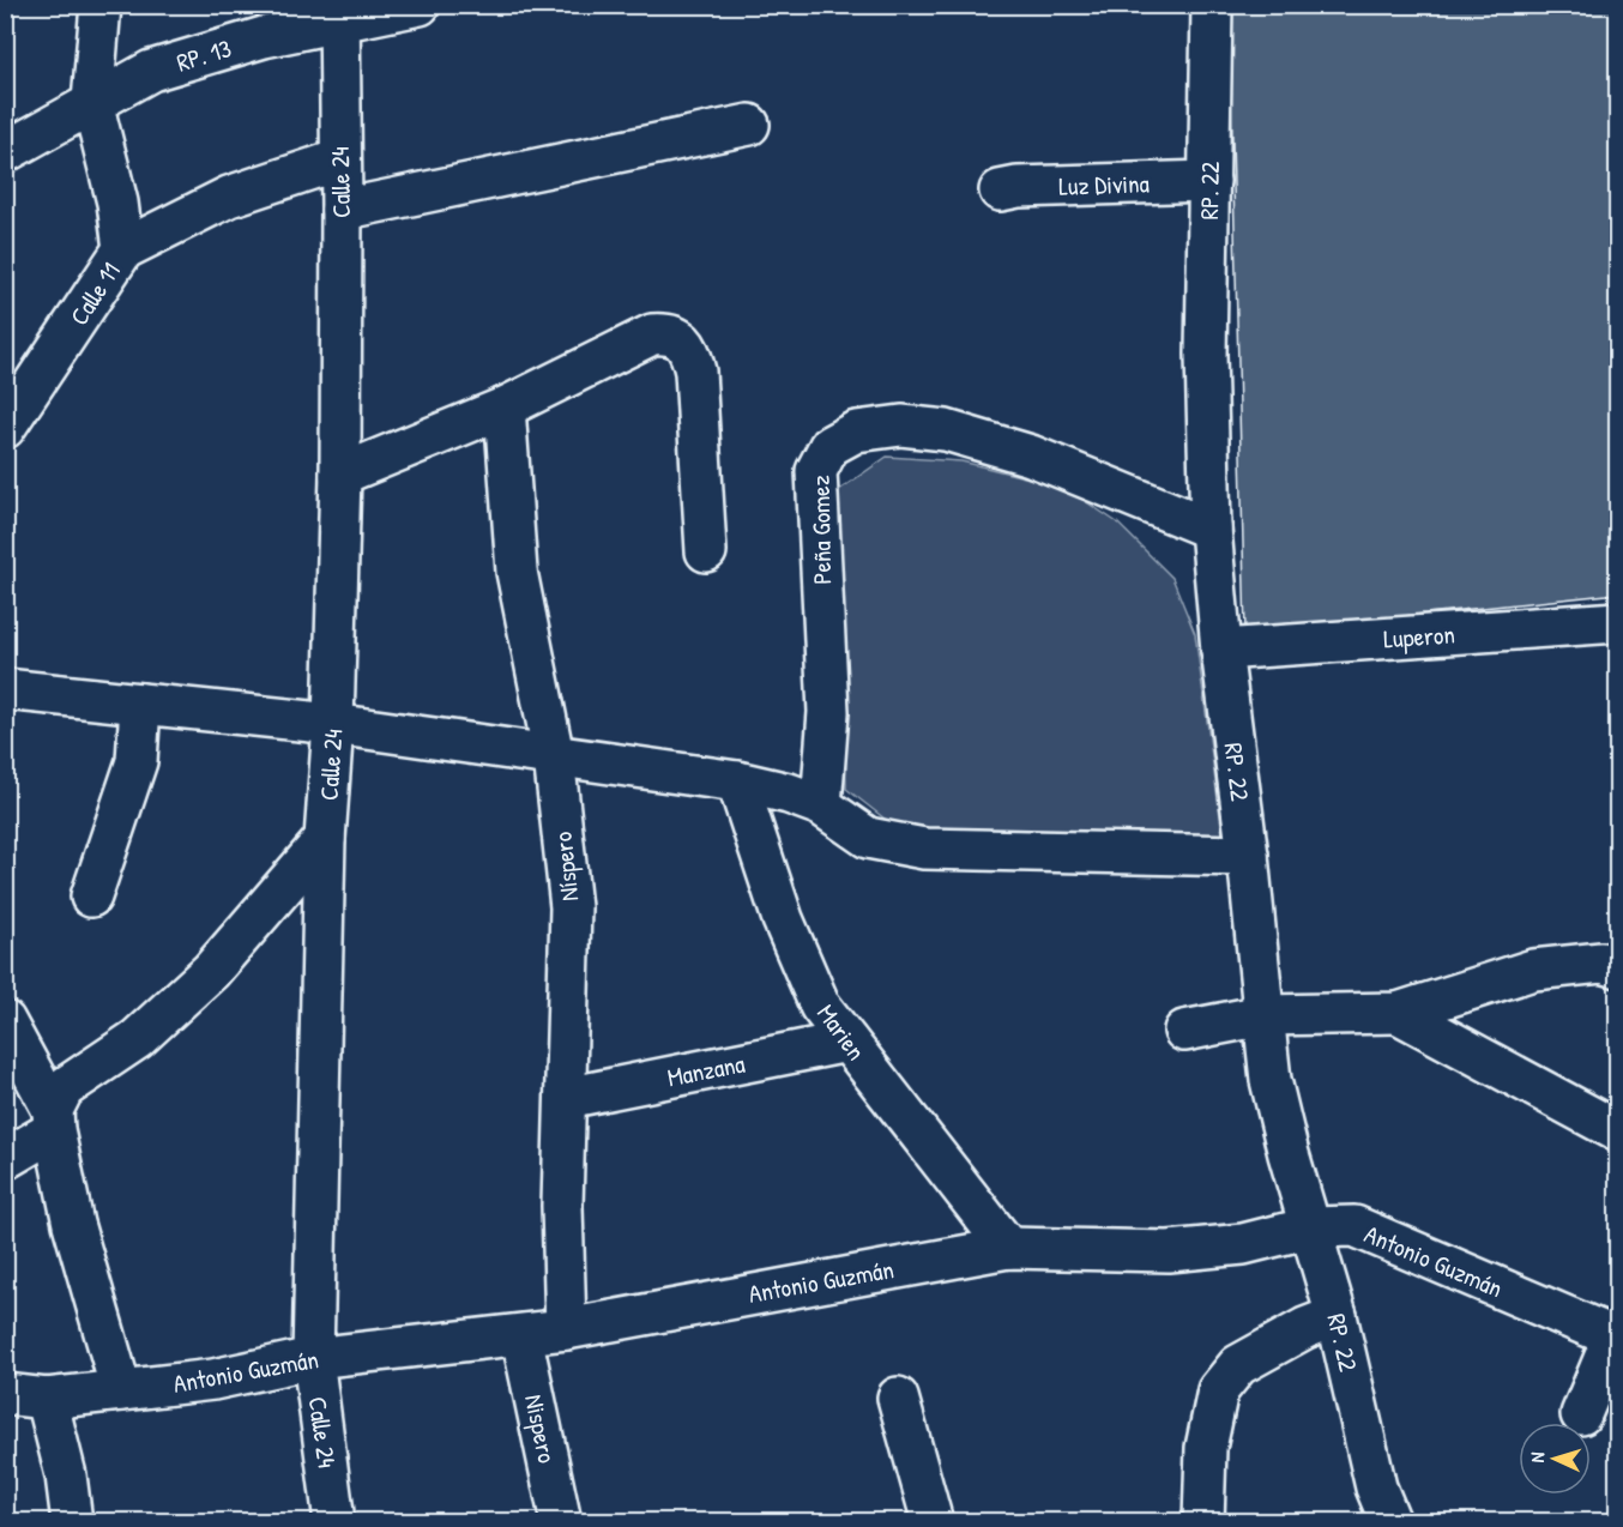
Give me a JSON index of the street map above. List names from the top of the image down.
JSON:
{
  "streets": {
    "street": [
      "RP. 13",
      "Calle 24",
      "Luz Divina",
      "RP. 22",
      "Calle 11",
      "Peña Gomez",
      "Luperon",
      "Níspero",
      "Marien",
      "Manzana",
      "Antonio Guzmán",
      "Nispero"
    ]
  },
  "crossings": [
    ["RP. 13", "Calle 24"],
    ["RP. 13", "Calle 11"],
    ["Calle 24", "Antonio Guzmán"],
    ["Luz Divina", "RP. 22"],
    ["RP. 22", "Peña Gomez"],
    ["RP. 22", "Luperon"],
    ["RP. 22", "Antonio Guzmán"],
    ["Níspero", "Manzana"],
    ["Níspero", "Antonio Guzmán"],
    ["Marien", "Manzana"],
    ["Marien", "Antonio Guzmán"],
    ["Antonio Guzmán", "Nispero"]
  ],
  "north": "left"
}
